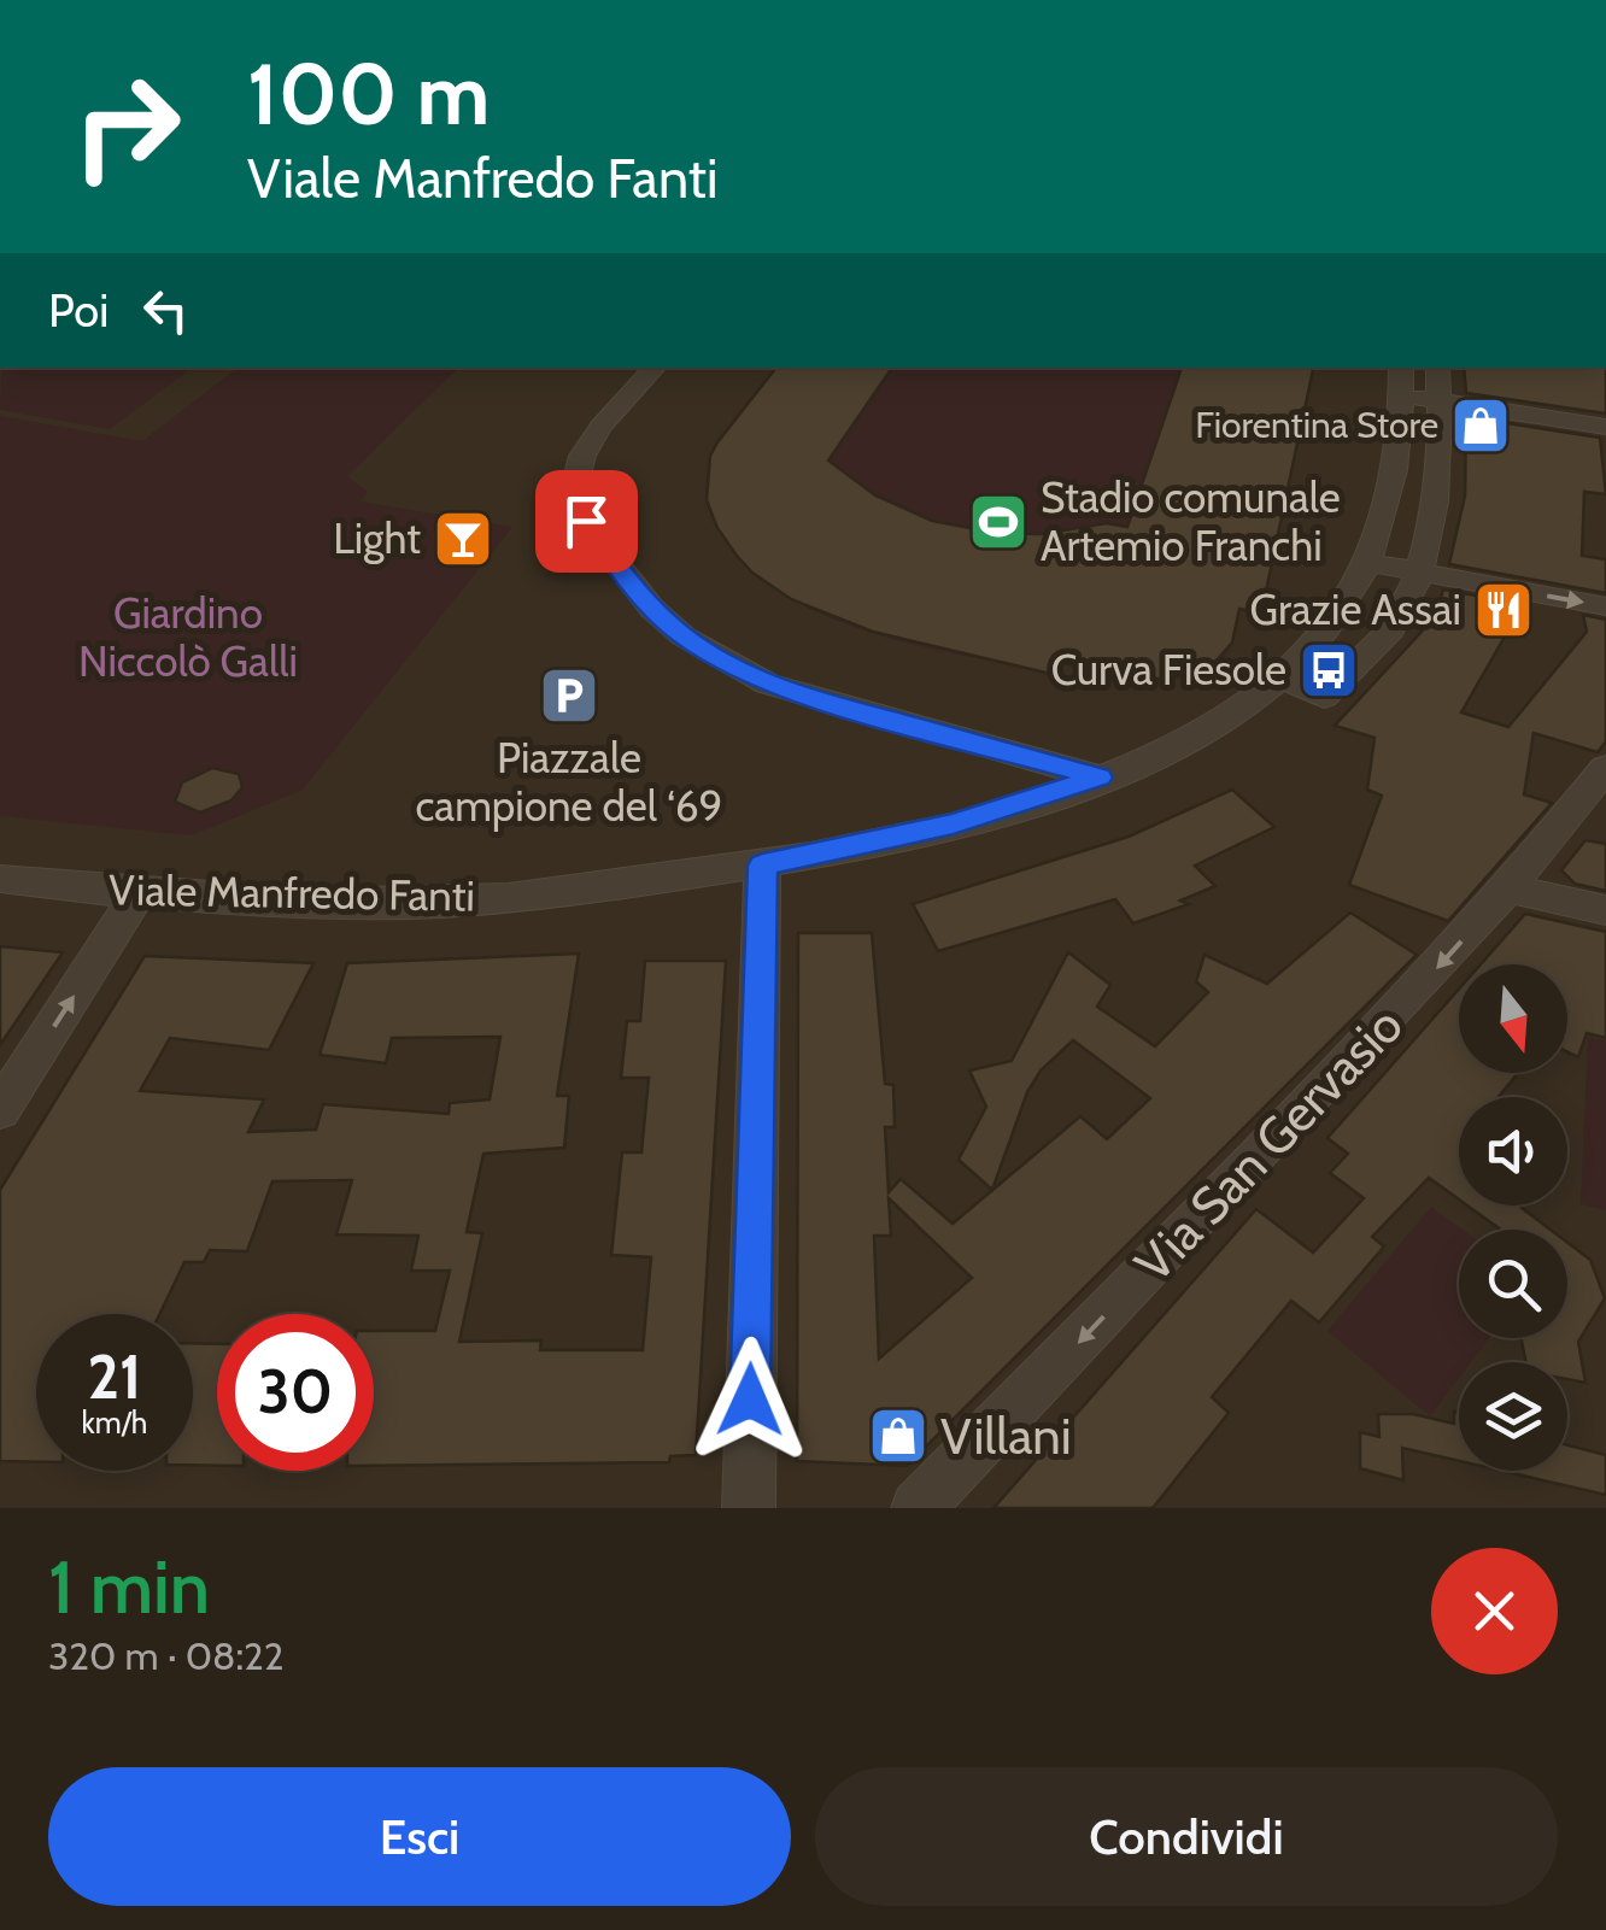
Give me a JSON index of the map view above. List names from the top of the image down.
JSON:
{
  "streets": {
    "street": ["Viale Manfredo Fanti", "Via San Gervasio"]
  },
  "one_way": ["Via San Gervasio"],
  "parks": ["Giardino Niccolò Galli"],
  "places": {
    "shop": ["Fiorentina Store", "Villani"],
    "sports": ["Stadio comunale Artemio Franchi"],
    "bar": ["Light"],
    "restaurant": ["Grazie Assai"],
    "bus stop": ["Curva Fiesole"],
    "parking": ["Piazzale campione del ‘69"]
  },
  "north": "bottom",
  "page": {
    "turn": ["100 m", "Viale Manfredo Fanti"],
    "then": "Poi",
    "speed": "21 km/h",
    "limit": "30",
    "heading": ["1 min", "320 m · 08:22"],
    "buttons": ["Esci", "Condividi"]
  }
}
